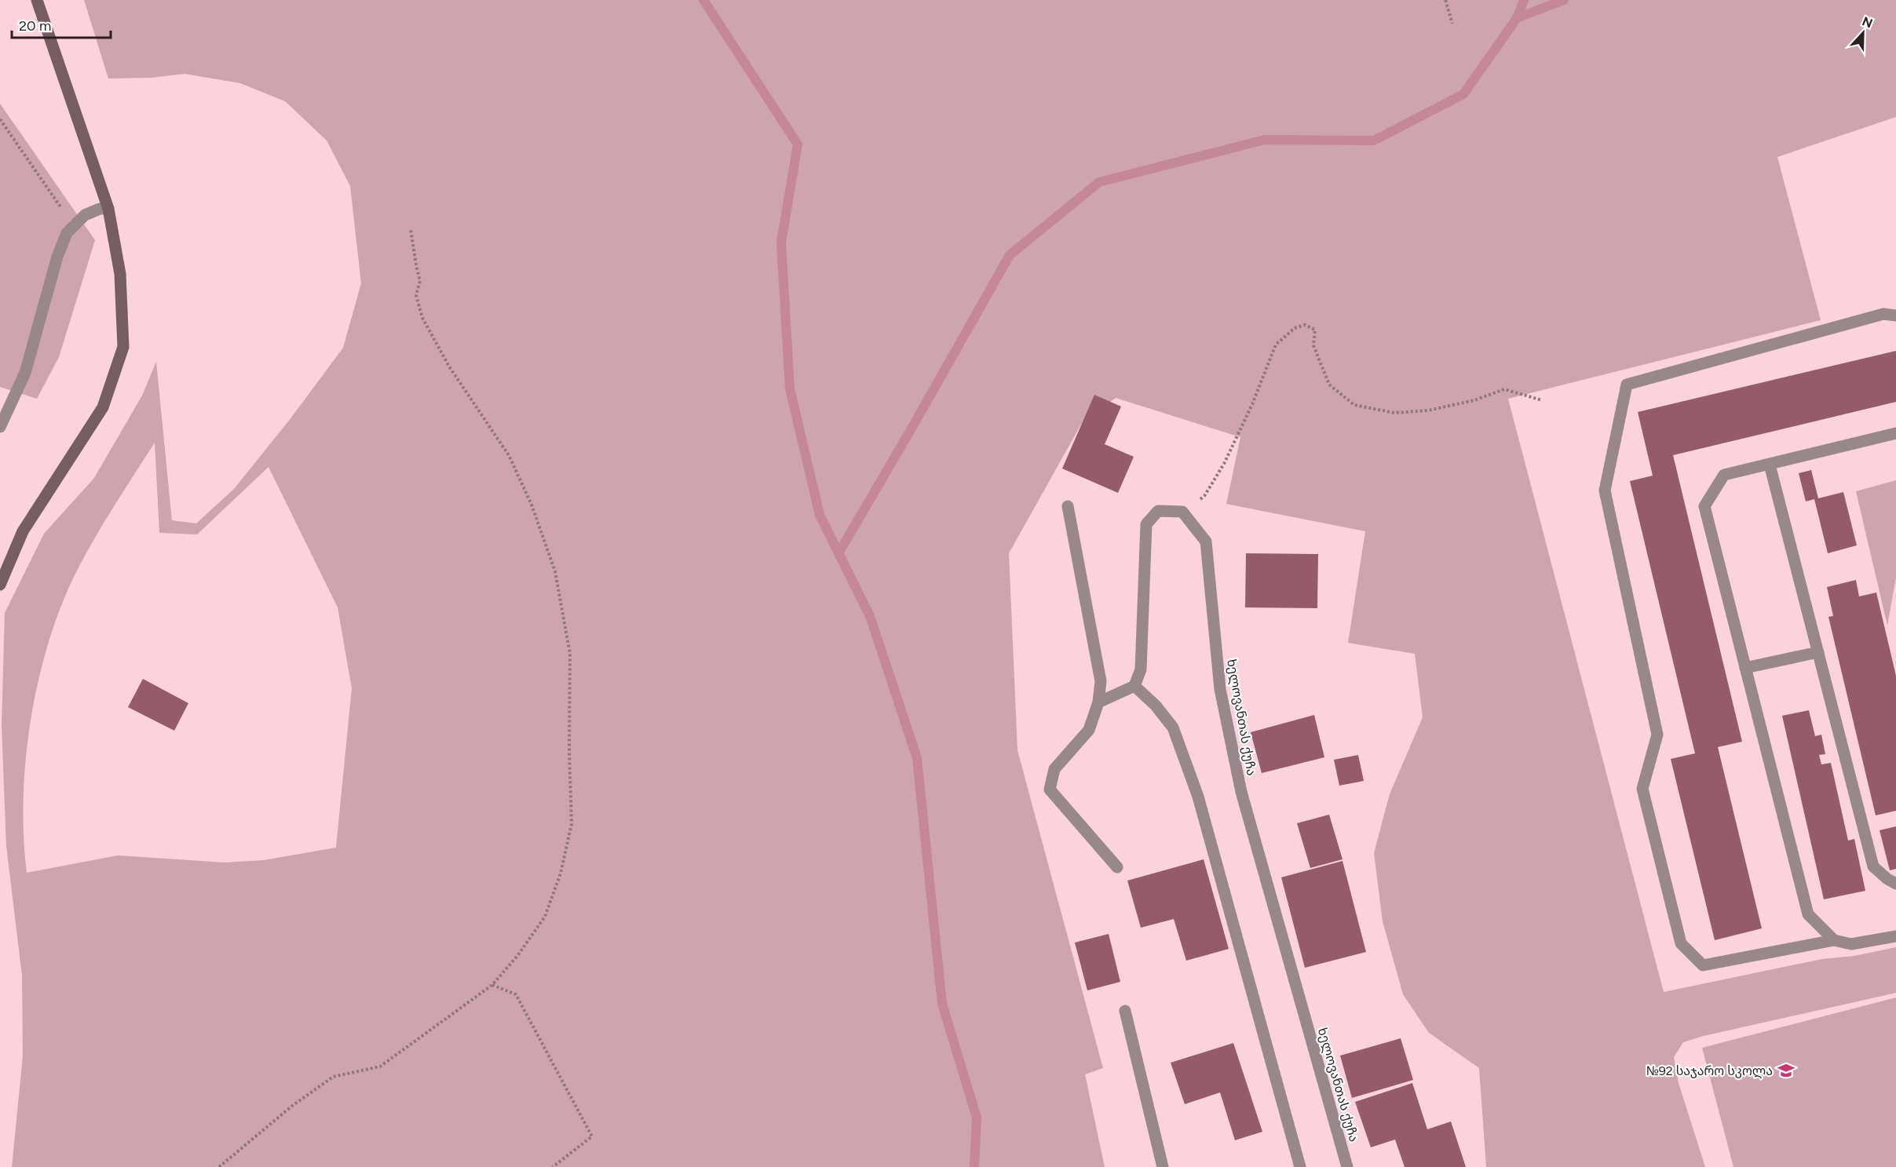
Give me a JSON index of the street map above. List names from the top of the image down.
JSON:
{
  "streets": {
    "street": ["ხელოვანთას ქუჩა"]
  },
  "places": {
    "school or university": ["№92 საჯარო სკოლა"]
  },
  "scale_bar": "20 m",
  "north": "top"
}
